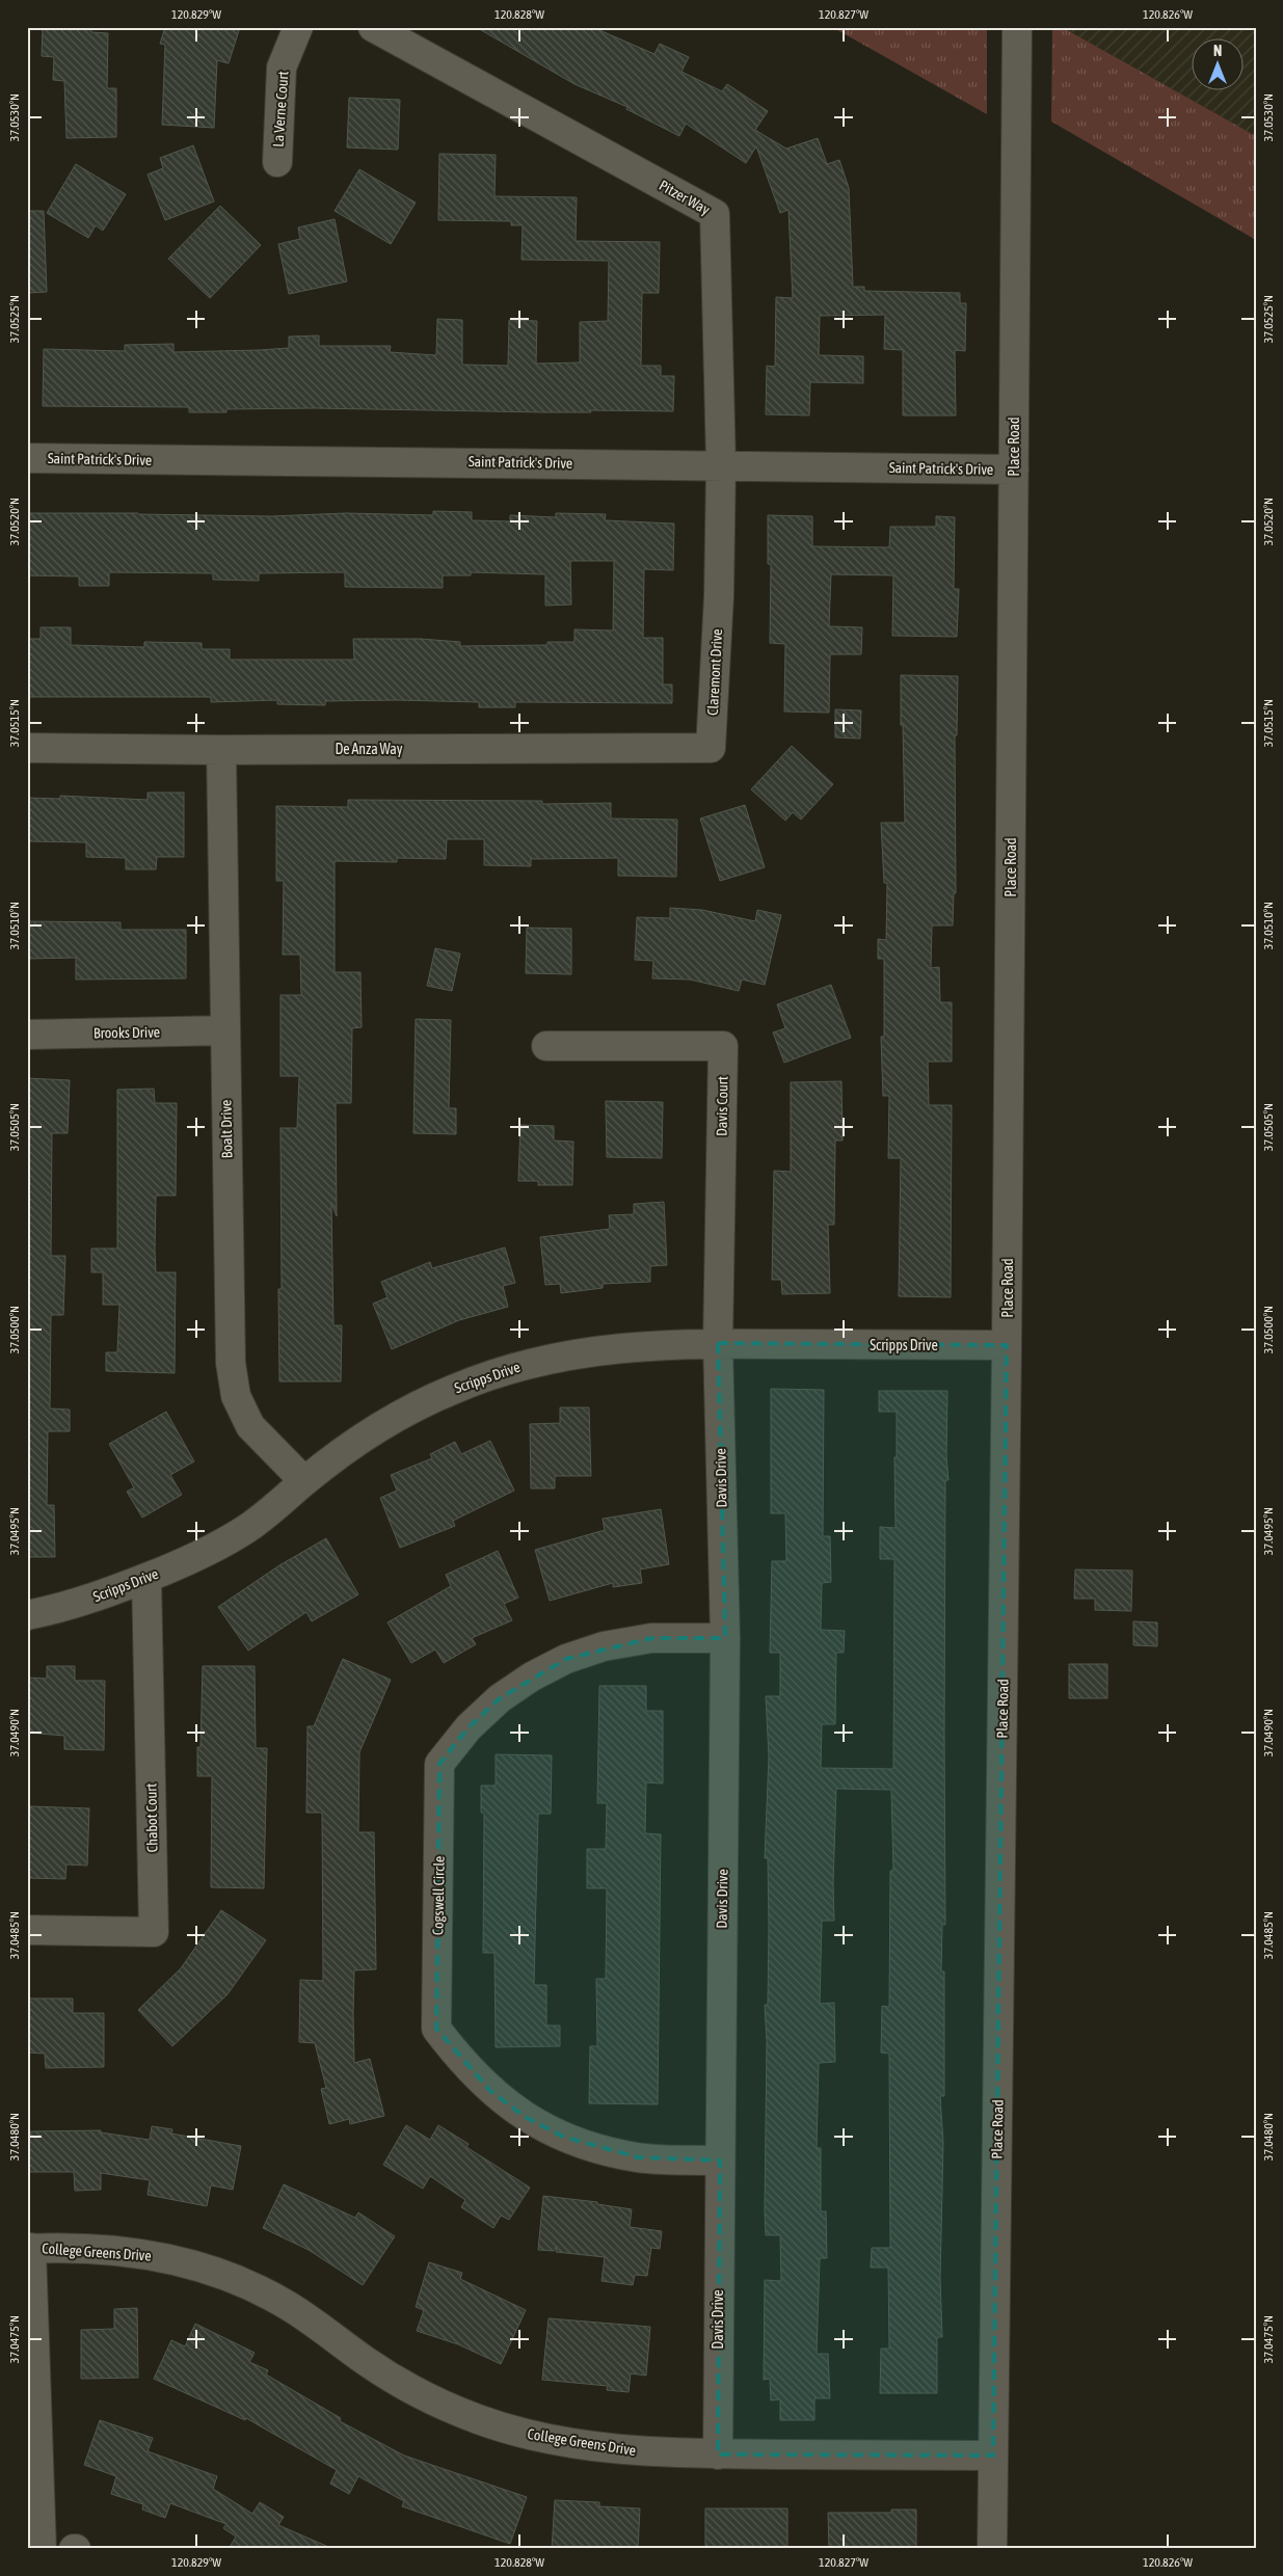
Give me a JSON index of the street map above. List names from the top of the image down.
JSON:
{
  "streets": {
    "street": [
      "La Verne Court",
      "Pitzer Way",
      "Place Road",
      "Saint Patrick's Drive",
      "Claremont Drive",
      "De Anza Way",
      "Brooks Drive",
      "Davis Court",
      "Boalt Drive",
      "Scripps Drive",
      "Davis Drive",
      "Chabot Court",
      "Cogswell Circle",
      "College Greens Drive"
    ]
  },
  "crossings": [
    ["Pitzer Way", "Saint Patrick's Drive"],
    ["Pitzer Way", "Claremont Drive"],
    ["Place Road", "Saint Patrick's Drive"],
    ["Place Road", "Scripps Drive"],
    ["Place Road", "College Greens Drive"],
    ["Claremont Drive", "De Anza Way"],
    ["De Anza Way", "Boalt Drive"],
    ["Brooks Drive", "Boalt Drive"],
    ["Davis Court", "Scripps Drive"],
    ["Davis Court", "Davis Drive"],
    ["Boalt Drive", "Scripps Drive"],
    ["Scripps Drive", "Davis Drive"],
    ["Scripps Drive", "Chabot Court"],
    ["Davis Drive", "Cogswell Circle"],
    ["Davis Drive", "College Greens Drive"]
  ],
  "north": "top",
  "coordinates": [
    "120.829°W",
    "120.828°W",
    "120.827°W",
    "120.826°W",
    "37.0530°N",
    "37.0525°N",
    "37.0520°N",
    "37.0515°N",
    "37.0510°N",
    "37.0505°N",
    "37.0500°N",
    "37.0495°N",
    "37.0490°N",
    "37.0485°N",
    "37.0480°N",
    "37.0475°N"
  ]
}
